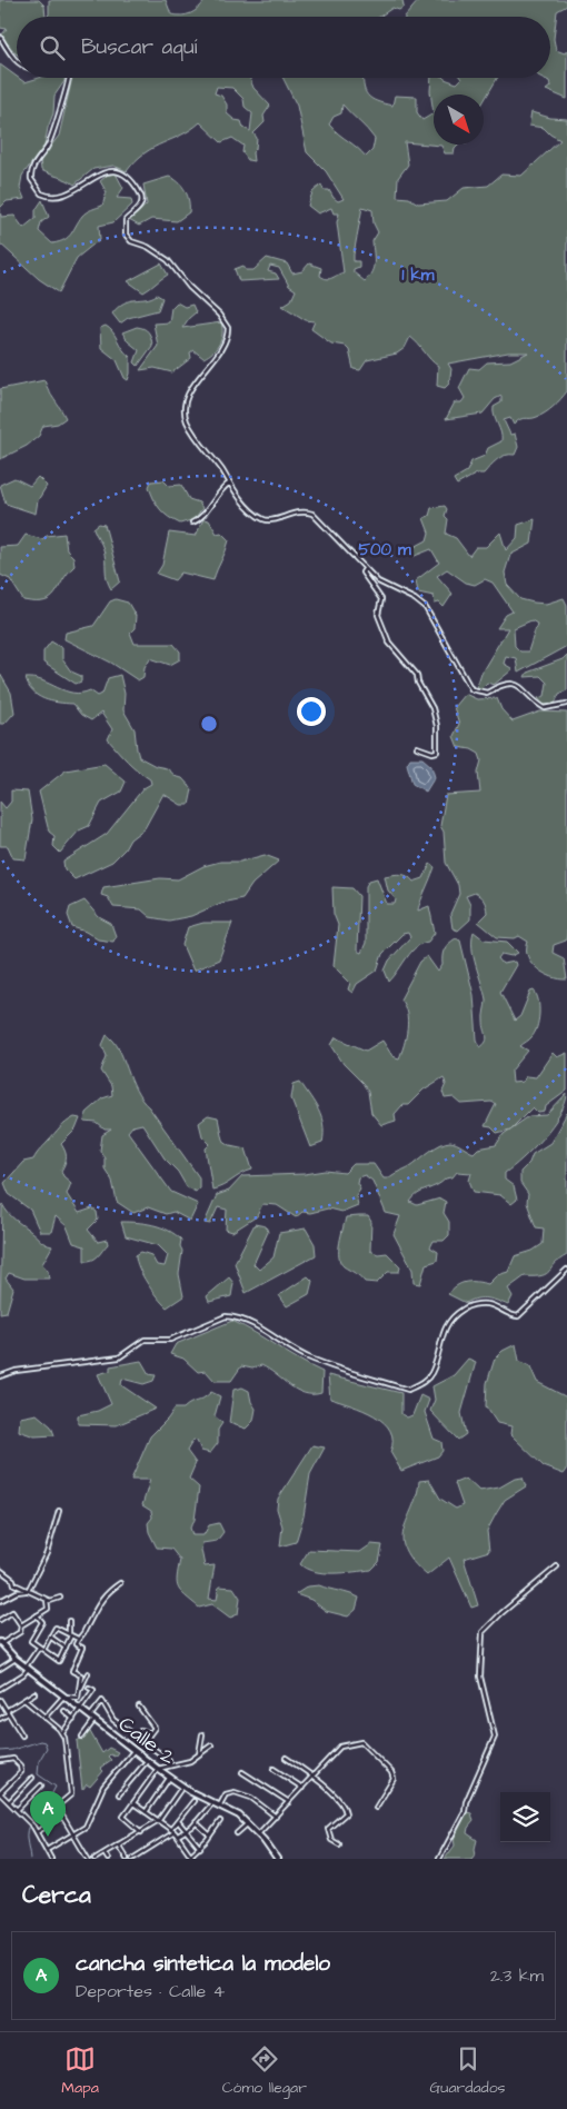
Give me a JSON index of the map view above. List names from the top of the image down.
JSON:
{
  "streets": {
    "street": ["Calle 2"]
  },
  "north": "bottom right",
  "page": {
    "search": "Buscar aquí",
    "pins": "A",
    "heading": "Cerca",
    "list": [
      {
        "mark": "A",
        "name": "cancha sintetica la modelo",
        "note": "Deportes · Calle 4",
        "value": "2.3 km"
      }
    ],
    "nav": ["Mapa", "Cómo llegar", "Guardados"]
  },
  "rings": ["1 km", "500 m"]
}
